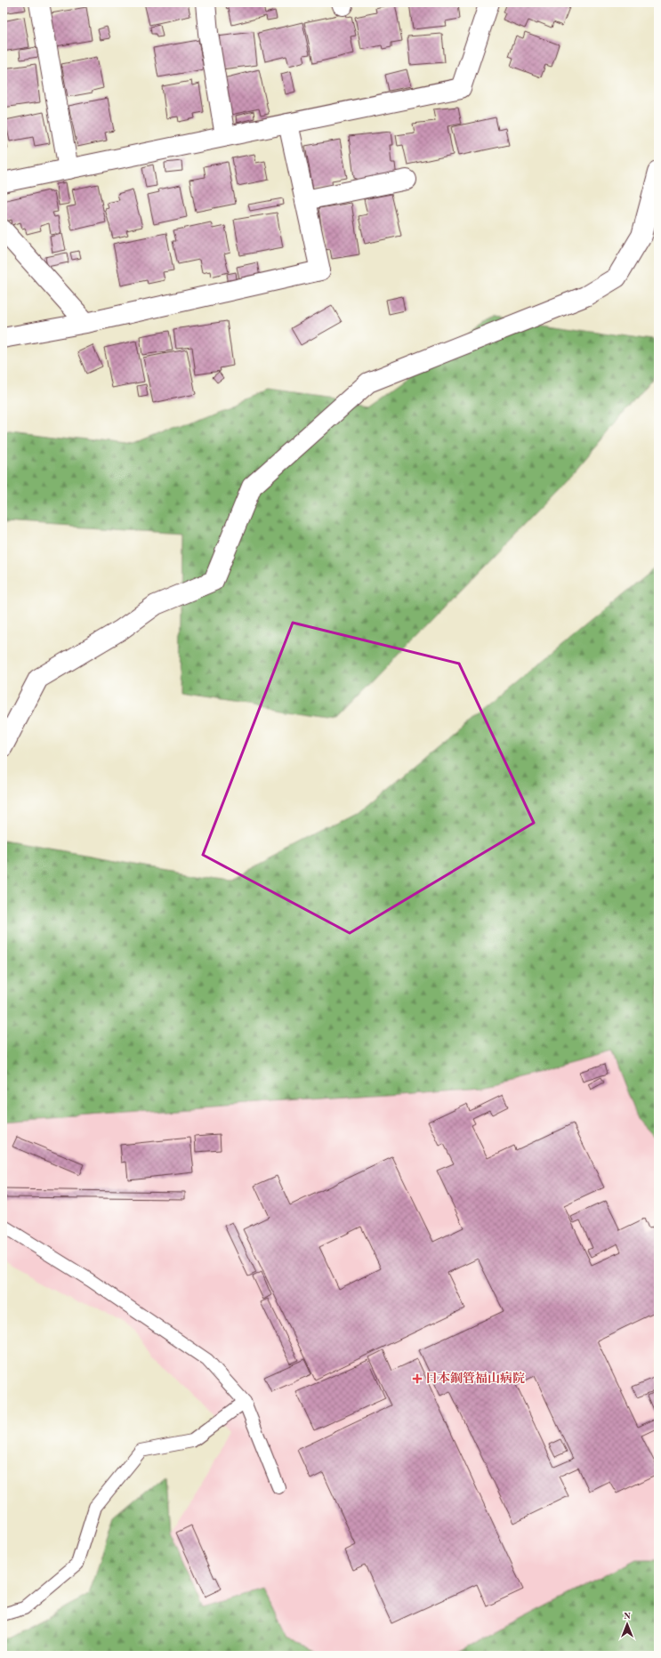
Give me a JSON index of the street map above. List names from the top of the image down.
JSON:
{
  "places": {
    "health": ["日本鋼管福山病院"]
  },
  "north": "top"
}
